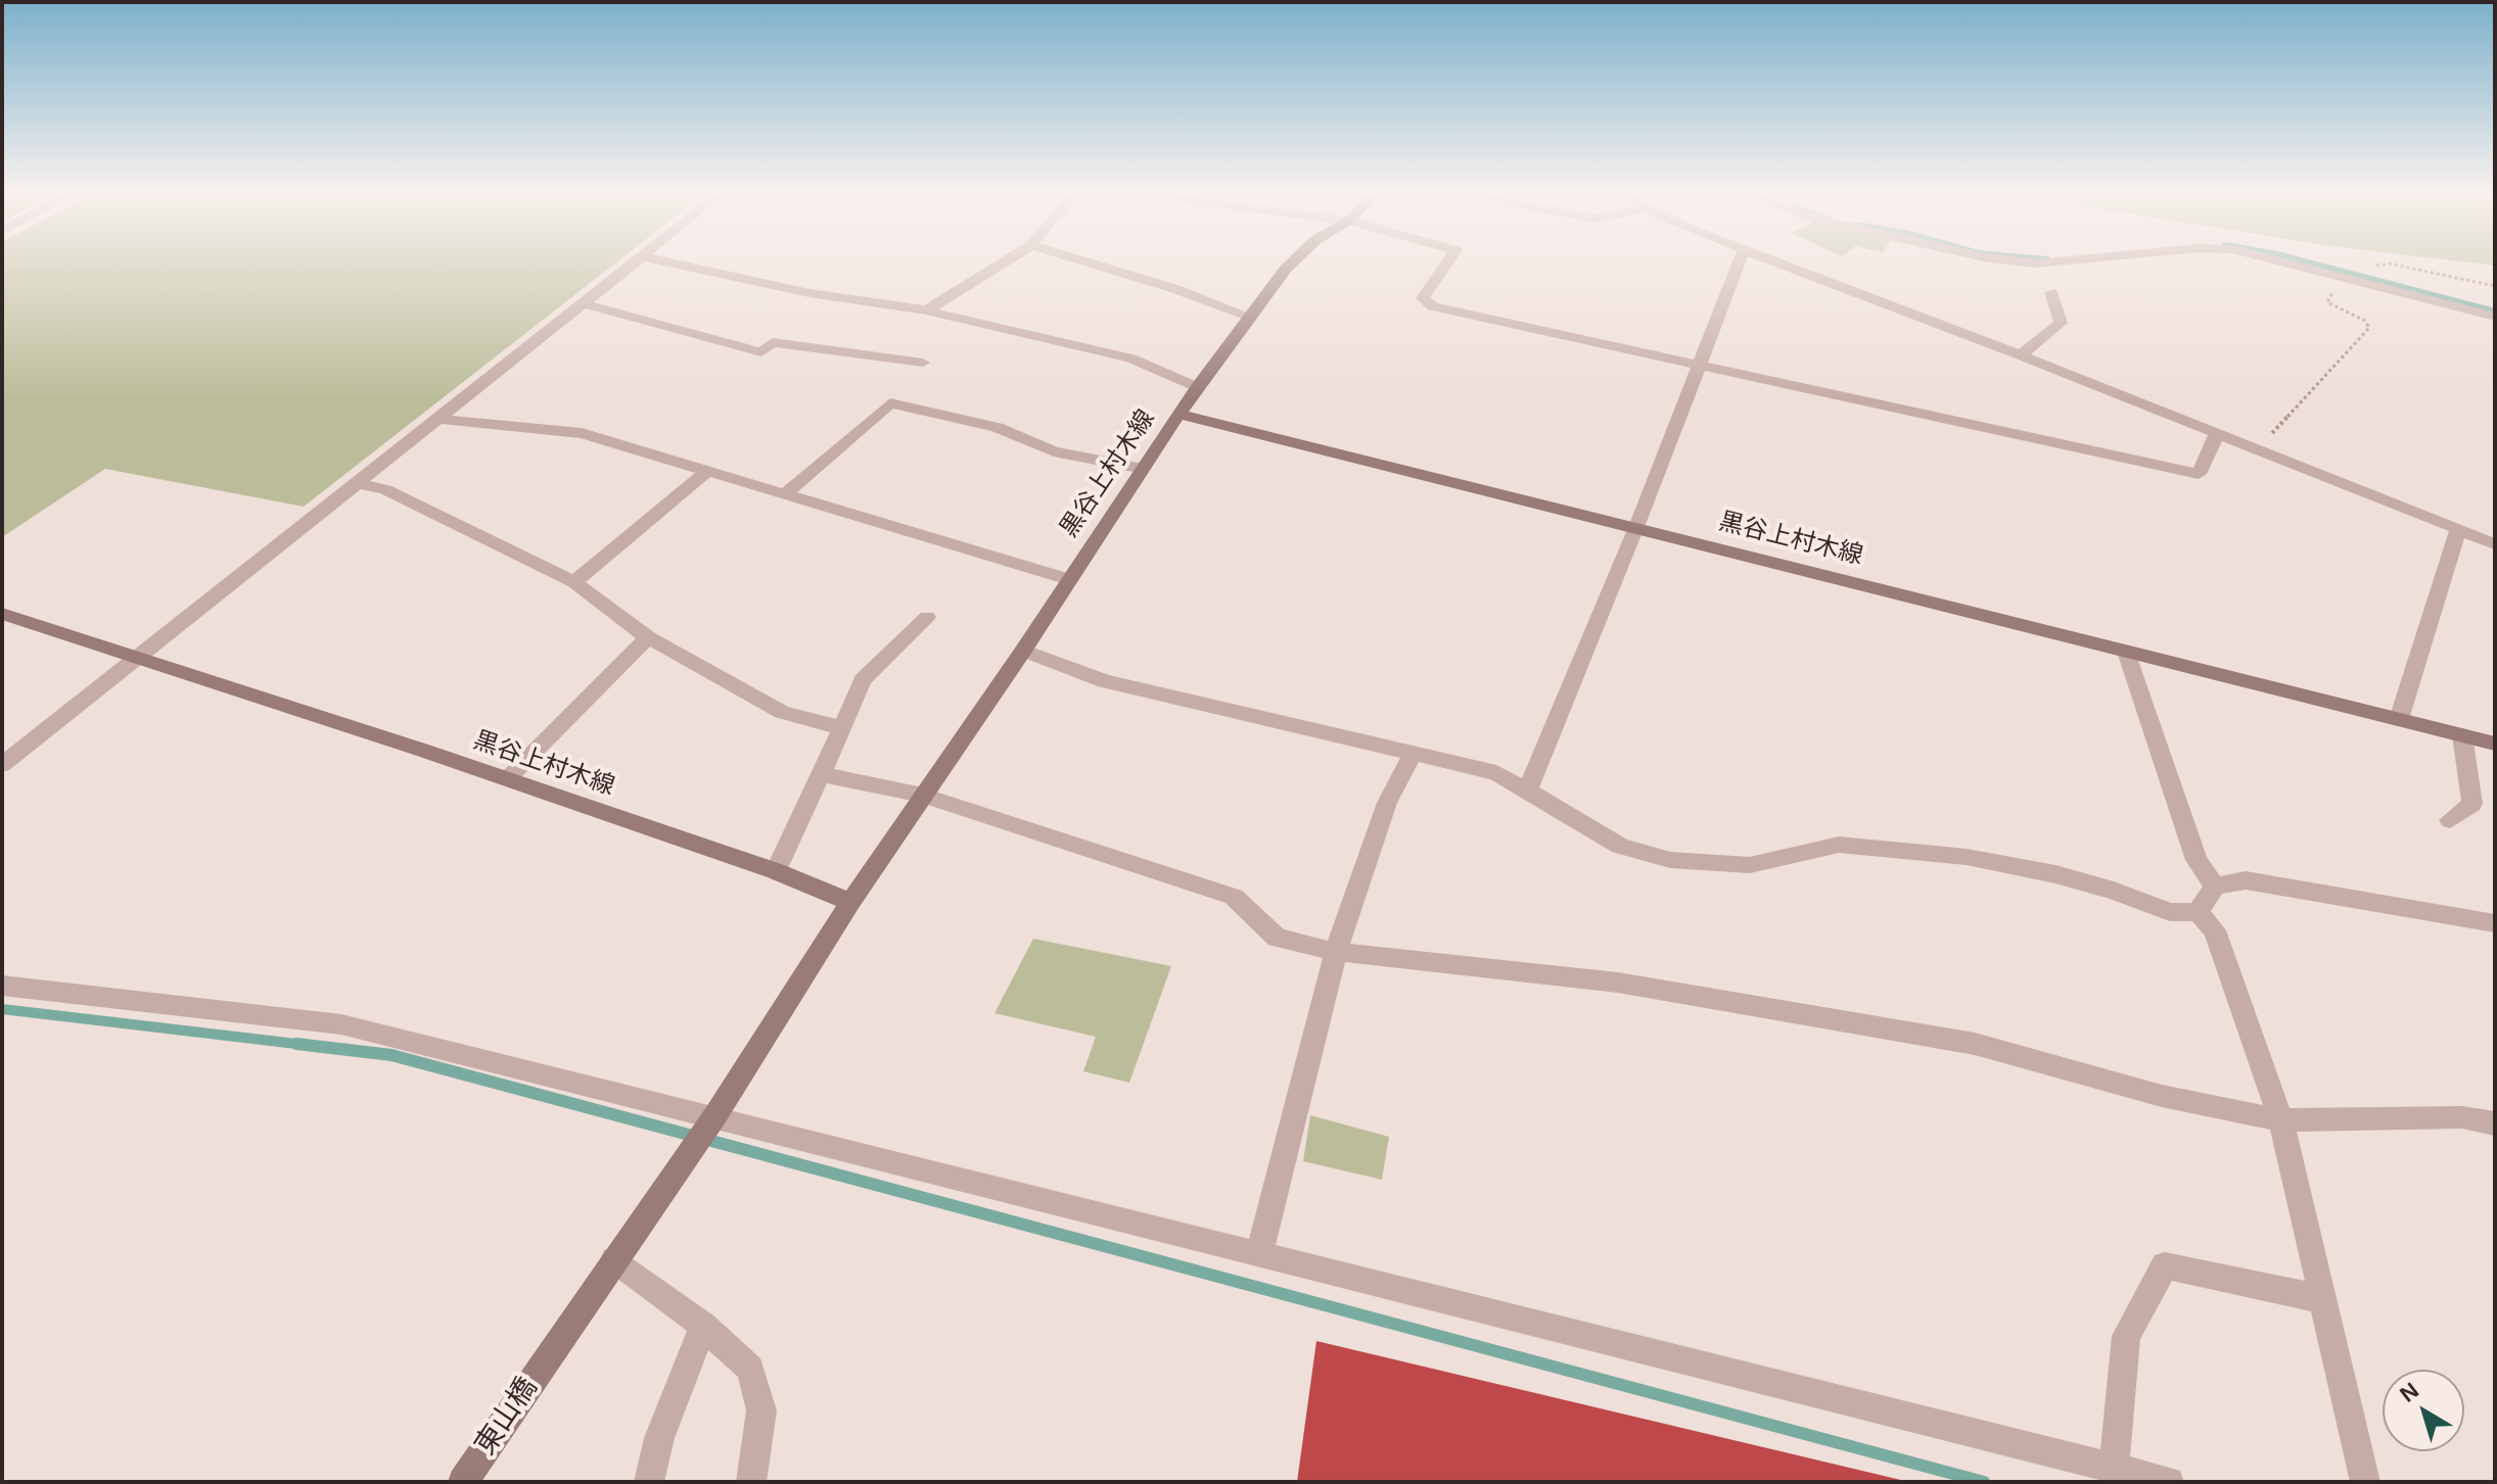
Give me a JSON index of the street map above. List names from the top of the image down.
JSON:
{
  "streets": {
    "main road": ["黒谷上村木線", "東山橋"]
  },
  "crossings": [
    ["黒谷上村木線", "東山橋"]
  ],
  "north": "top left"
}
